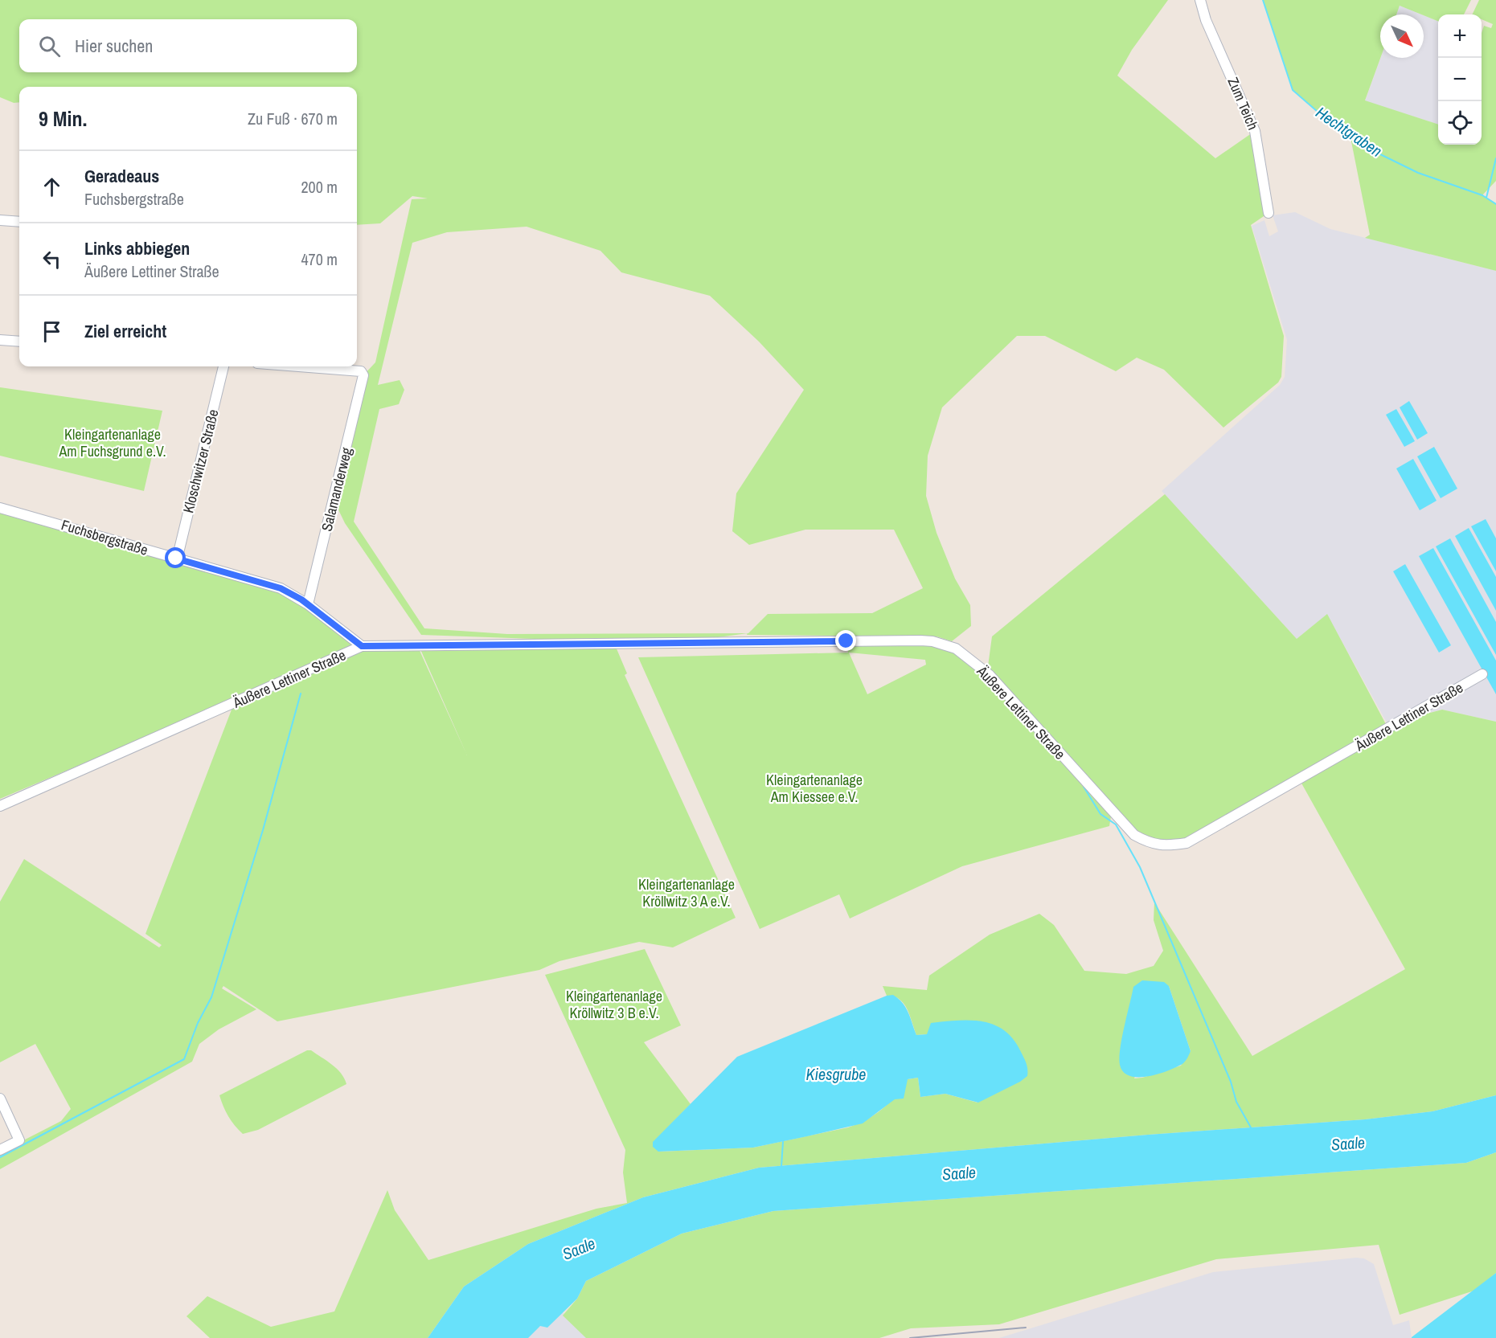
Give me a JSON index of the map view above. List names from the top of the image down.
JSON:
{
  "streets": {
    "street": [
      "Zum Teich",
      "Kloschwitzer Straße",
      "Salamanderweg",
      "Fuchsbergstraße",
      "Äußere Lettiner Straße"
    ]
  },
  "crossings": [
    ["Kloschwitzer Straße", "Fuchsbergstraße"],
    ["Salamanderweg", "Fuchsbergstraße"],
    ["Fuchsbergstraße", "Äußere Lettiner Straße"]
  ],
  "water": ["Hechtgraben", "Kiesgrube", "Saale"],
  "parks": [
    "Kleingartenanlage Am Fuchsgrund e.V.",
    "Kleingartenanlage Am Kiessee e.V.",
    "Kleingartenanlage Kröllwitz 3 A e.V.",
    "Kleingartenanlage Kröllwitz 3 B e.V."
  ],
  "north": "bottom right",
  "page": {
    "map_buttons": ["+", "−"],
    "search": "Hier suchen",
    "heading": ["9 Min.", "Zu Fuß · 670 m"],
    "list": [
      ["Geradeaus", "Fuchsbergstraße", "200 m"],
      ["Links abbiegen", "Äußere Lettiner Straße", "470 m"],
      "Ziel erreicht"
    ]
  }
}
